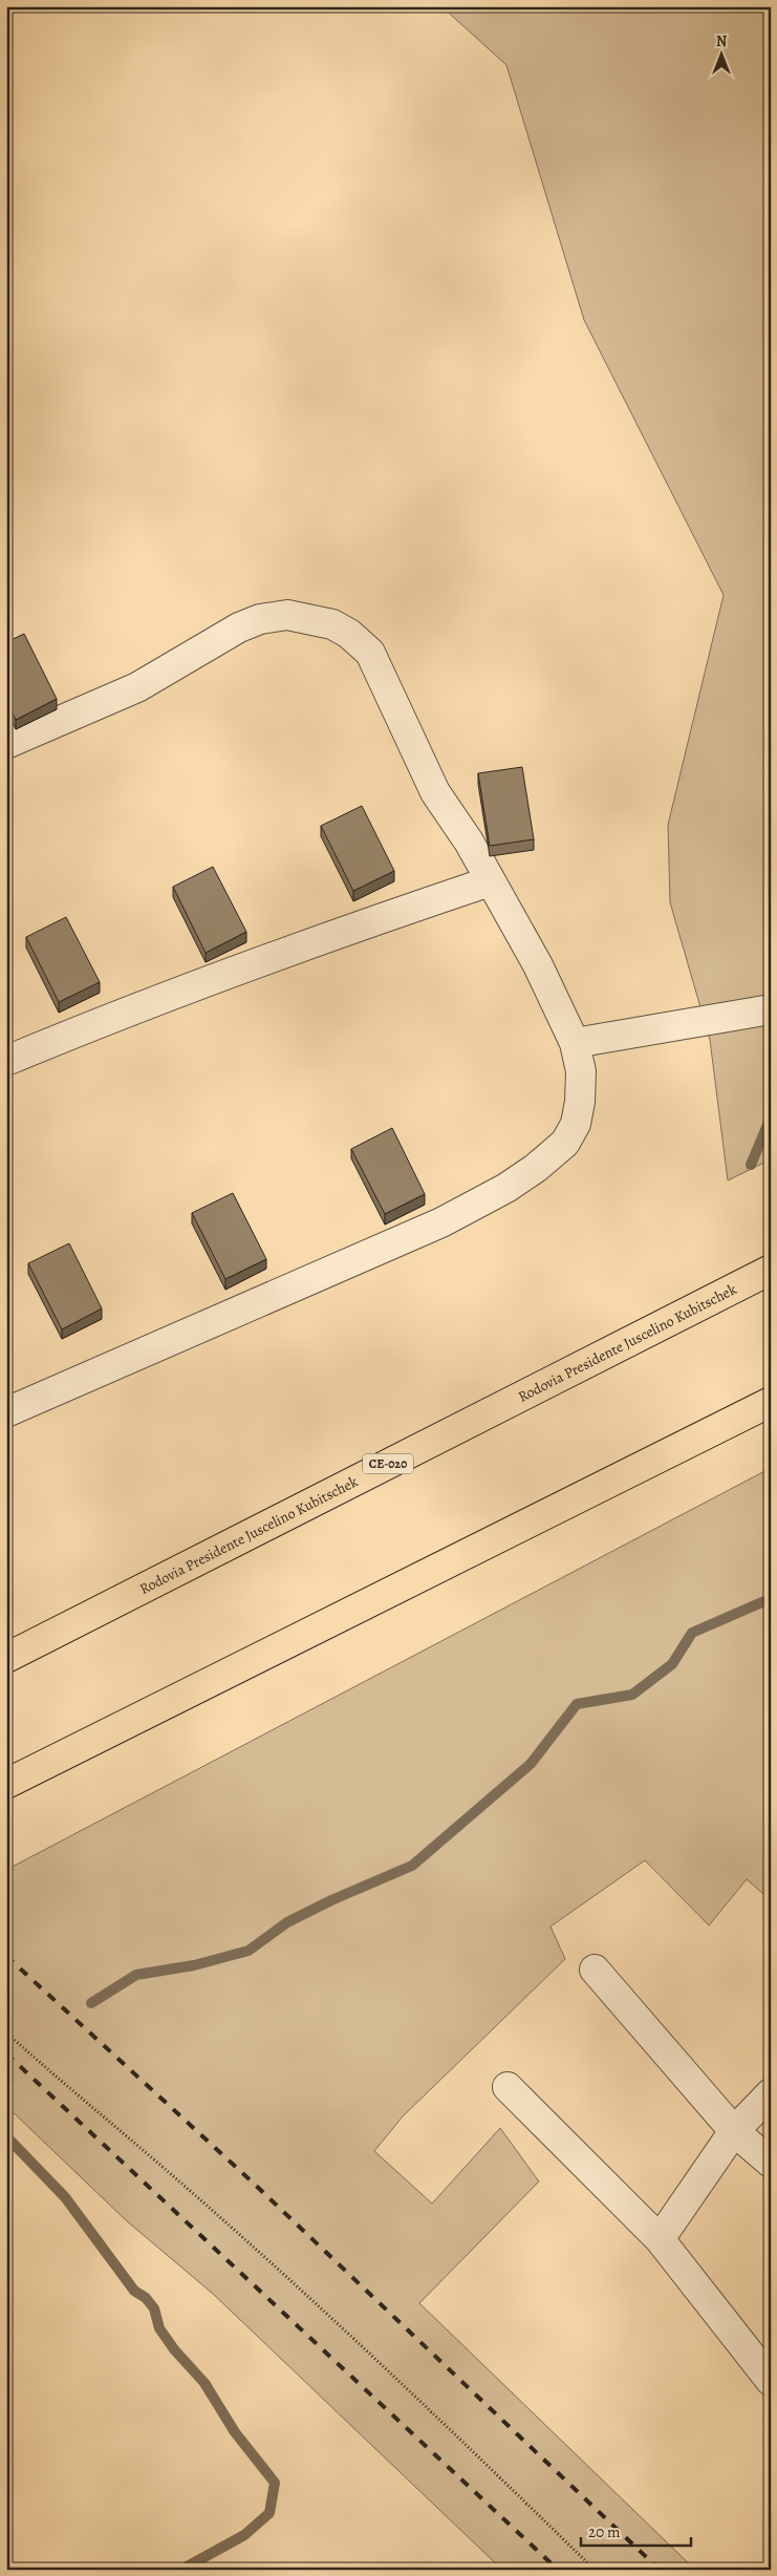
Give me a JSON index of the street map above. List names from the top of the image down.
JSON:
{
  "streets": {
    "highway": ["Rodovia Presidente Juscelino Kubitschek", "CE-020"]
  },
  "scale_bar": "20 m",
  "north": "top"
}
